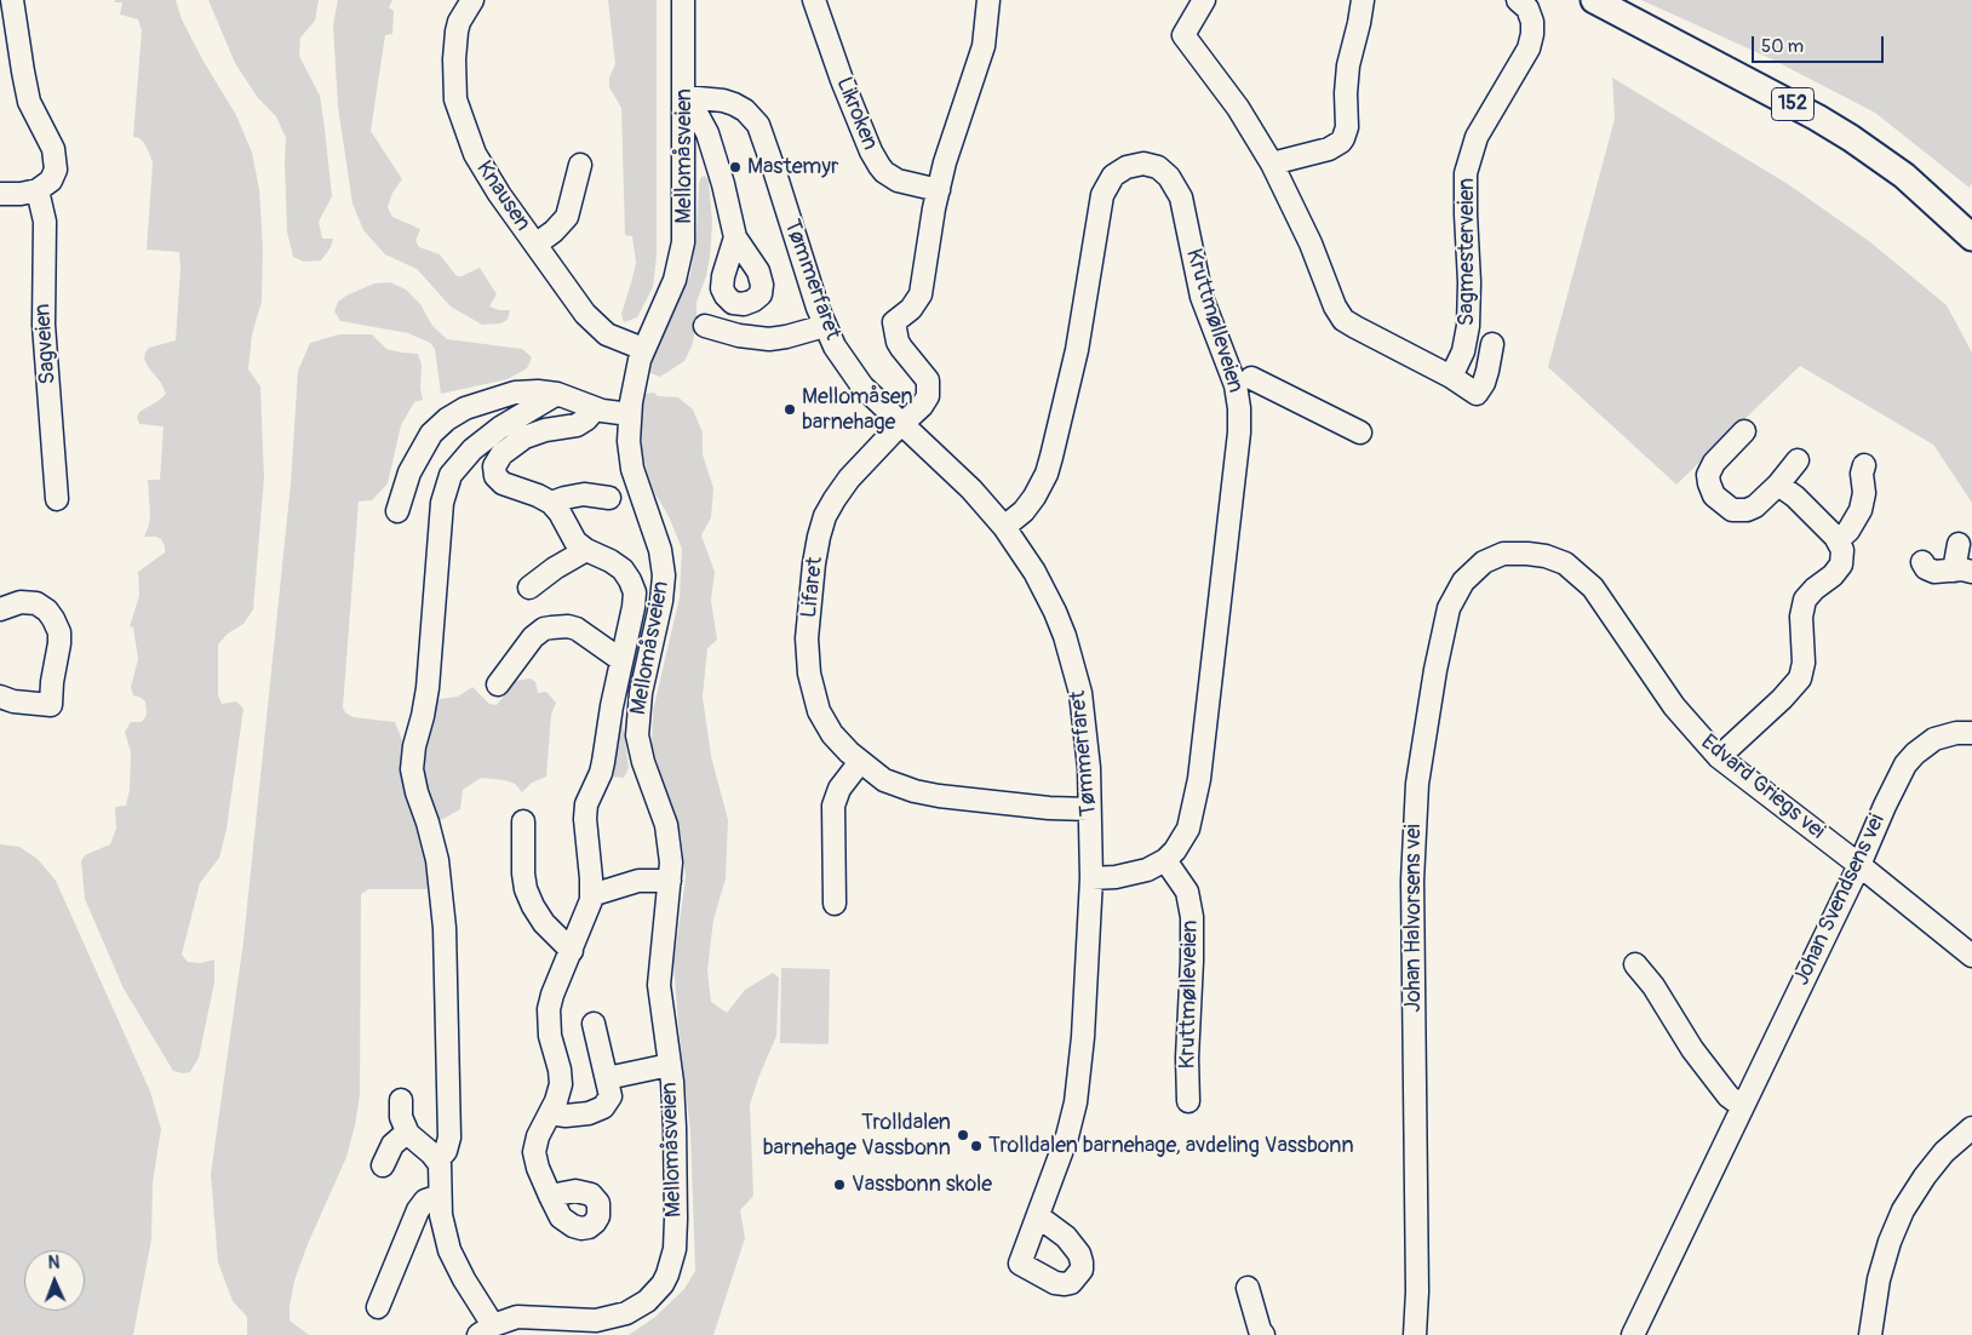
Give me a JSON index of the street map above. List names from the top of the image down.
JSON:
{
  "streets": {
    "main road": ["152"],
    "street": [
      "Likroken",
      "Mellomåsveien",
      "Knausen",
      "Sagmesterveien",
      "Tømmerfaret",
      "Kruttmølleveien",
      "Sagveien",
      "Lifaret",
      "Edvard Griegs vei",
      "Johan Svendsens vei",
      "Johan Halvorsens vei"
    ]
  },
  "crossings": [
    ["Likroken", "Lifaret"],
    ["Mellomåsveien", "Knausen"],
    ["Mellomåsveien", "Tømmerfaret"],
    ["Tømmerfaret", "Kruttmølleveien"],
    ["Tømmerfaret", "Lifaret"],
    ["Edvard Griegs vei", "Johan Svendsens vei"],
    ["Edvard Griegs vei", "Johan Halvorsens vei"]
  ],
  "places": [
    "Mastemyr",
    "Mellomåsen barnehage",
    "Trolldalen barnehage Vassbonn",
    "Trolldalen barnehage, avdeling Vassbonn",
    "Vassbonn skole"
  ],
  "scale_bar": "50 m",
  "north": "top"
}
